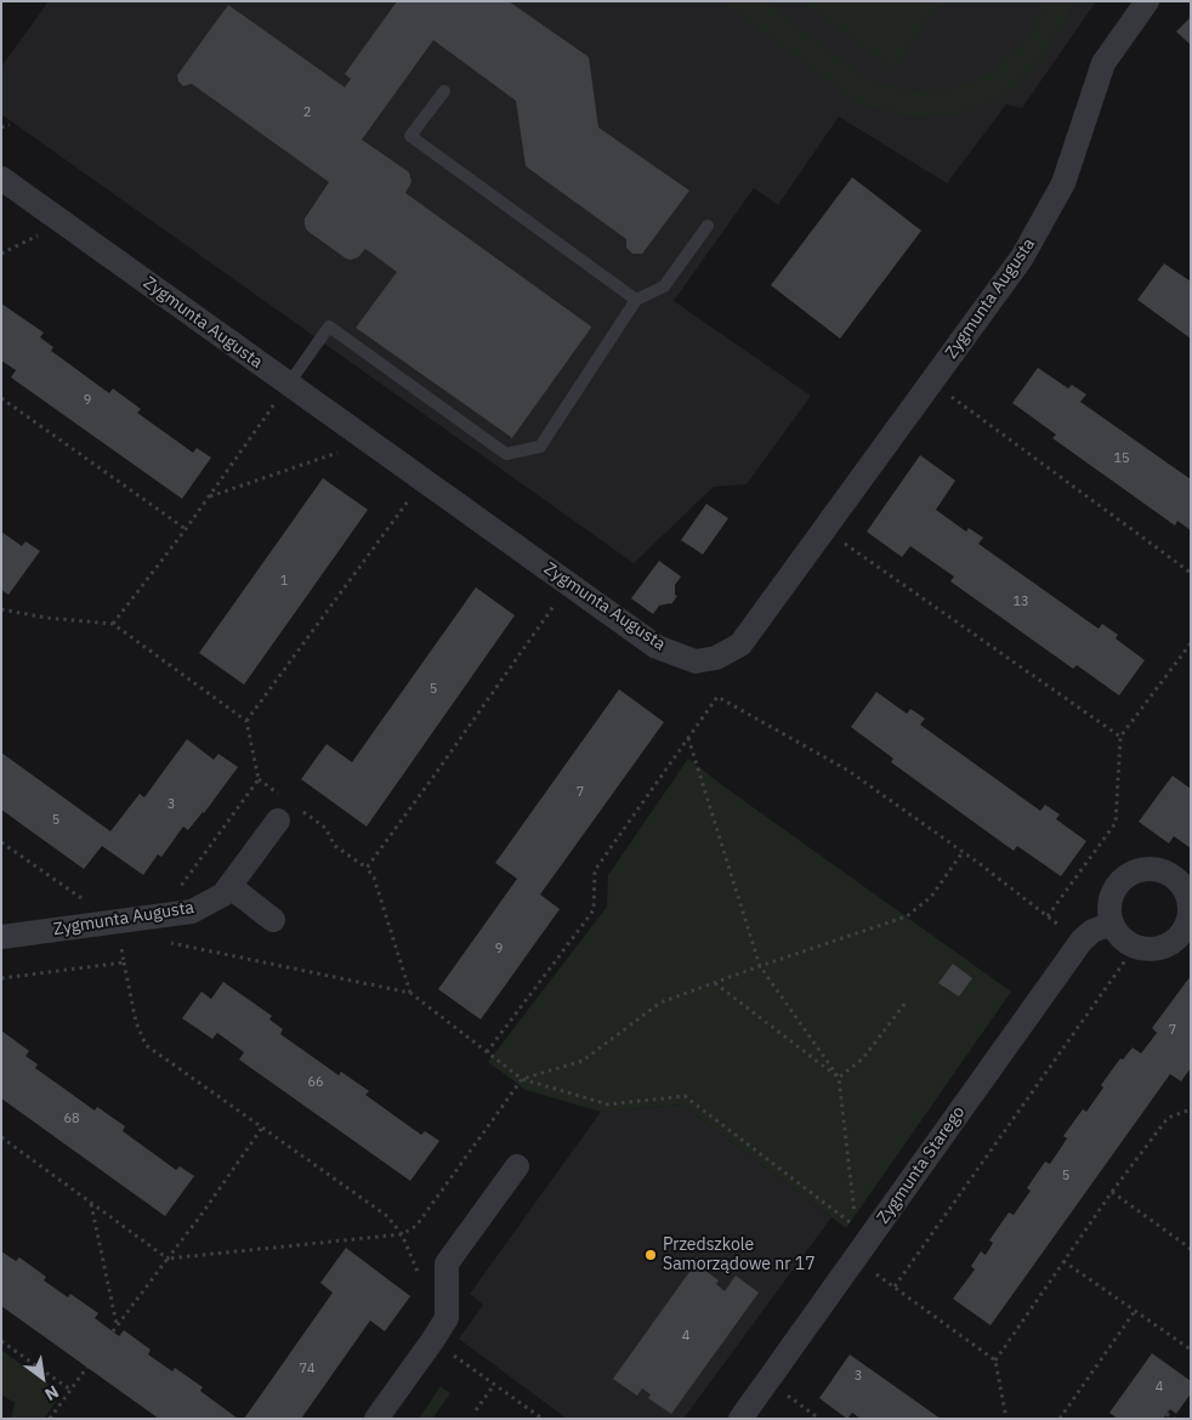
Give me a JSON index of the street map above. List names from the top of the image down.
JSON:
{
  "streets": {
    "street": ["Zygmunta Augusta", "Zygmunta Starego"]
  },
  "places": ["Przedszkole Samorządowe nr 17"],
  "house_numbers": [
    "2",
    "9",
    "15",
    "1",
    "13",
    "5",
    "7",
    "3",
    "5",
    "9",
    "7",
    "66",
    "68",
    "5",
    "4",
    "74",
    "3",
    "4"
  ],
  "north": "bottom right"
}
